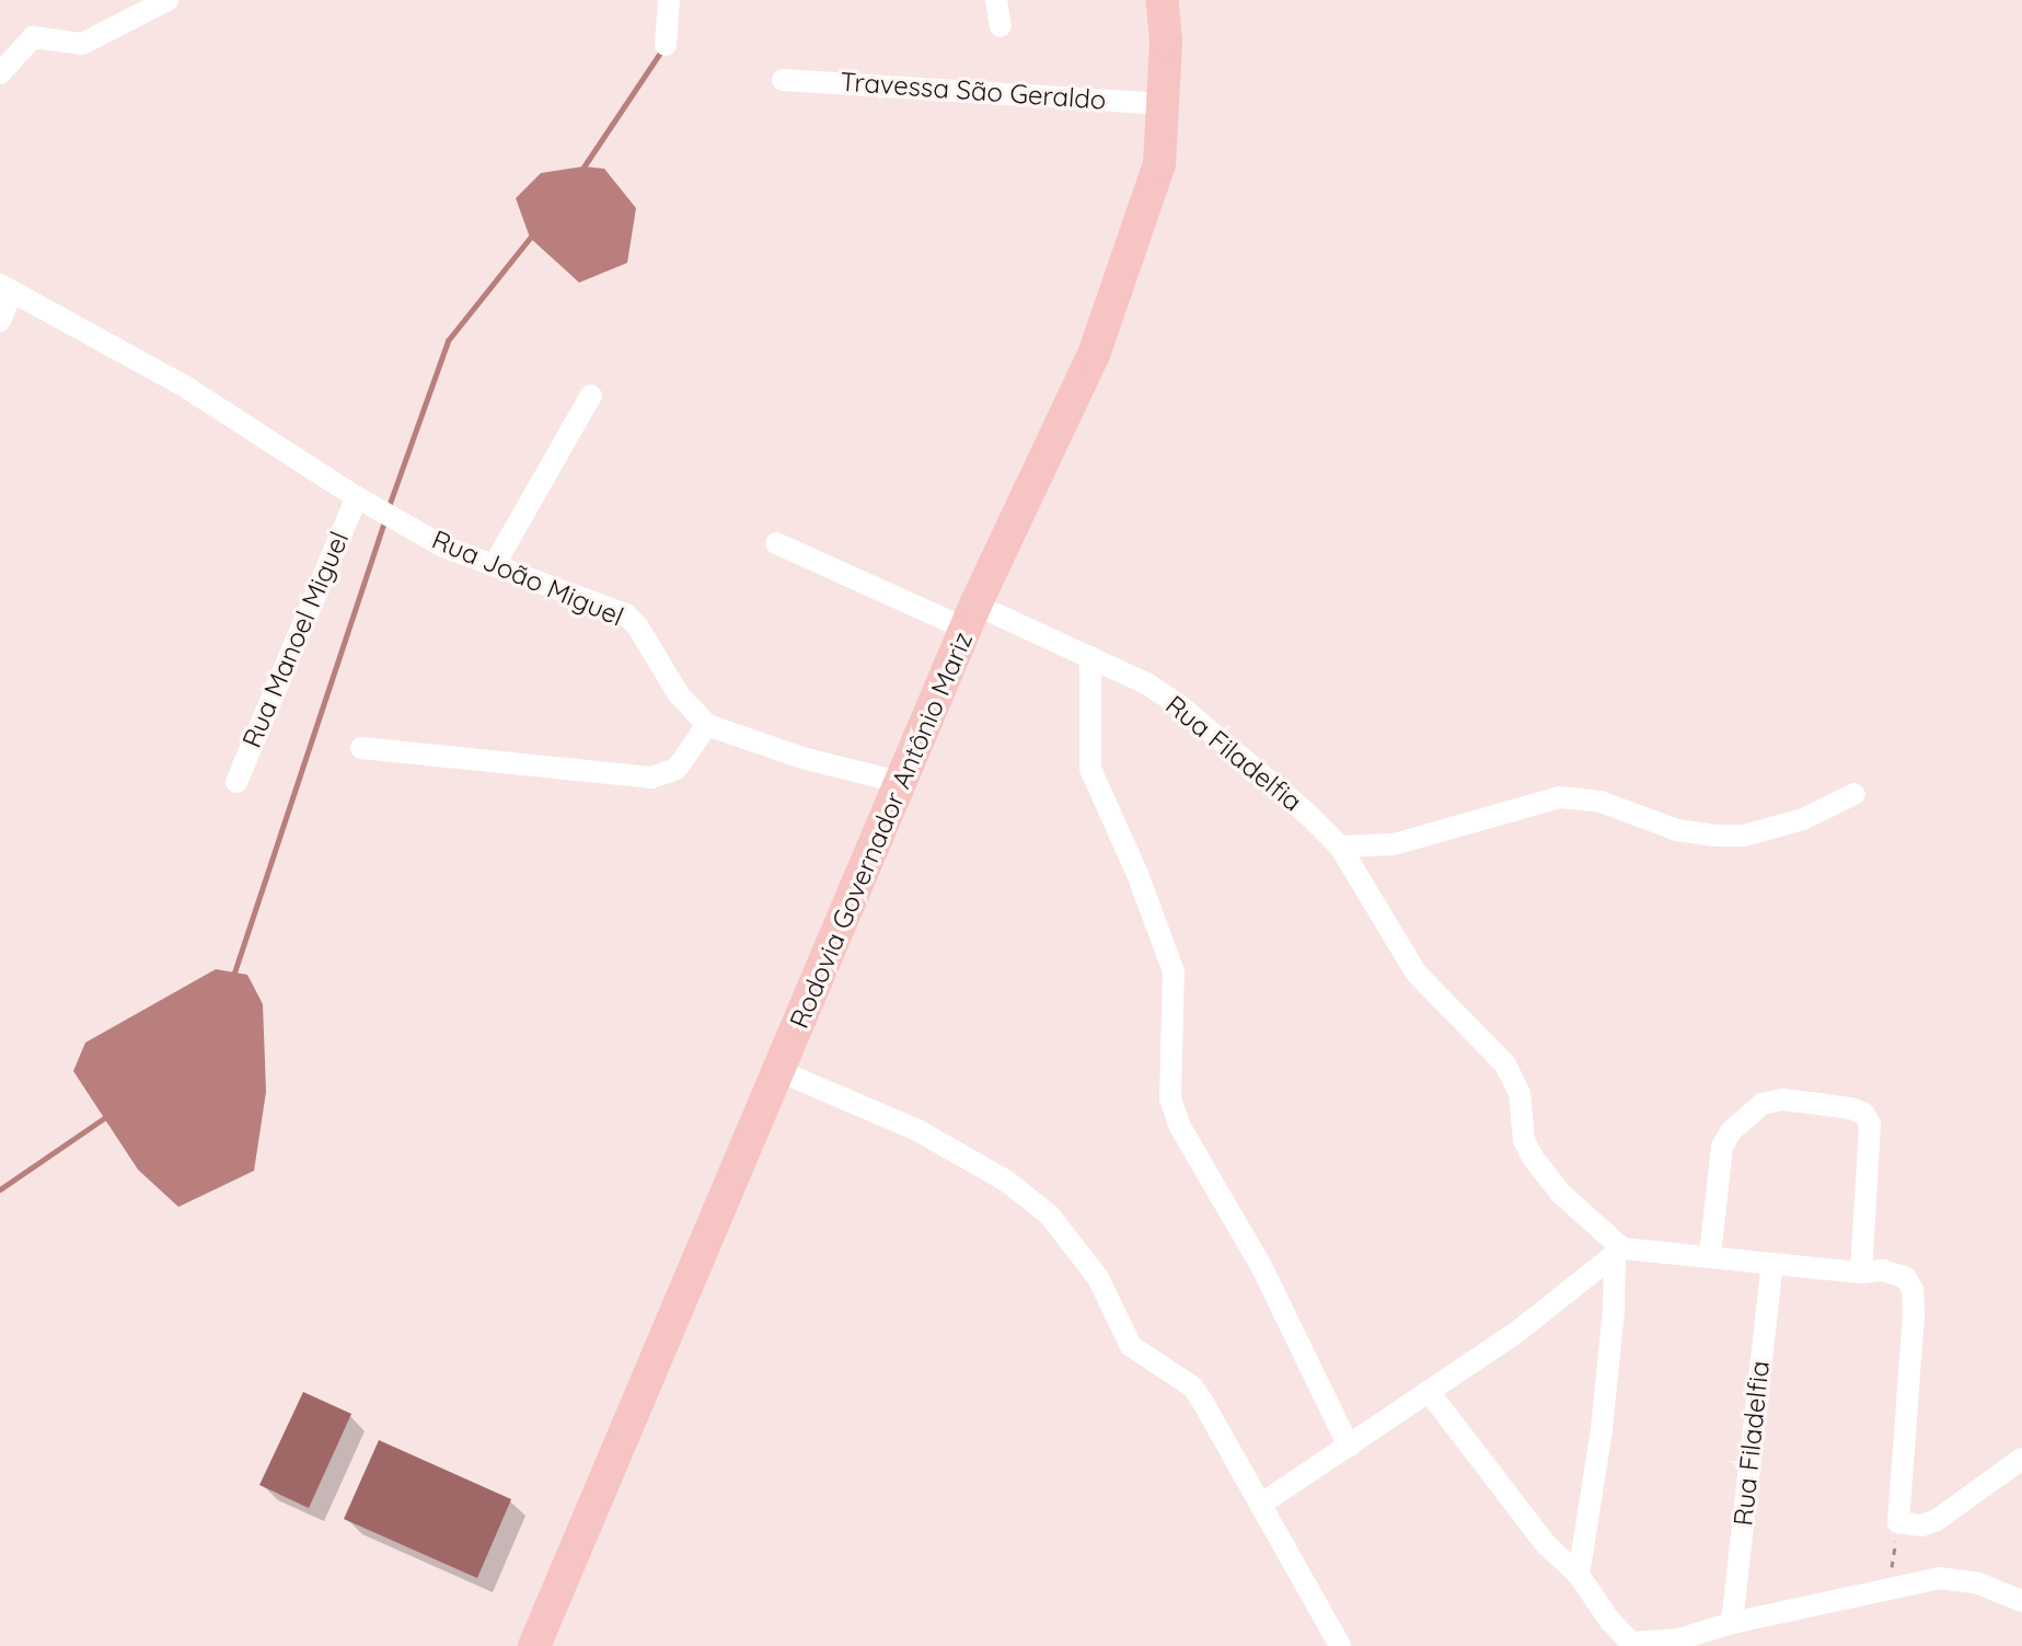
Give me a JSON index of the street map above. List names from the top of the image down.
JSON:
{
  "streets": {
    "highway": ["Rodovia Governador Antônio Mariz"],
    "street": [
      "Travessa São Geraldo",
      "Rua João Miguel",
      "Rua Manoel Miguel",
      "Rua Filadelfia"
    ]
  },
  "crossings": [
    ["Travessa São Geraldo", "Rodovia Governador Antônio Mariz"],
    ["Rua João Miguel", "Rua Manoel Miguel"],
    ["Rua João Miguel", "Rodovia Governador Antônio Mariz"],
    ["Rua Filadelfia", "Rodovia Governador Antônio Mariz"]
  ]
}
